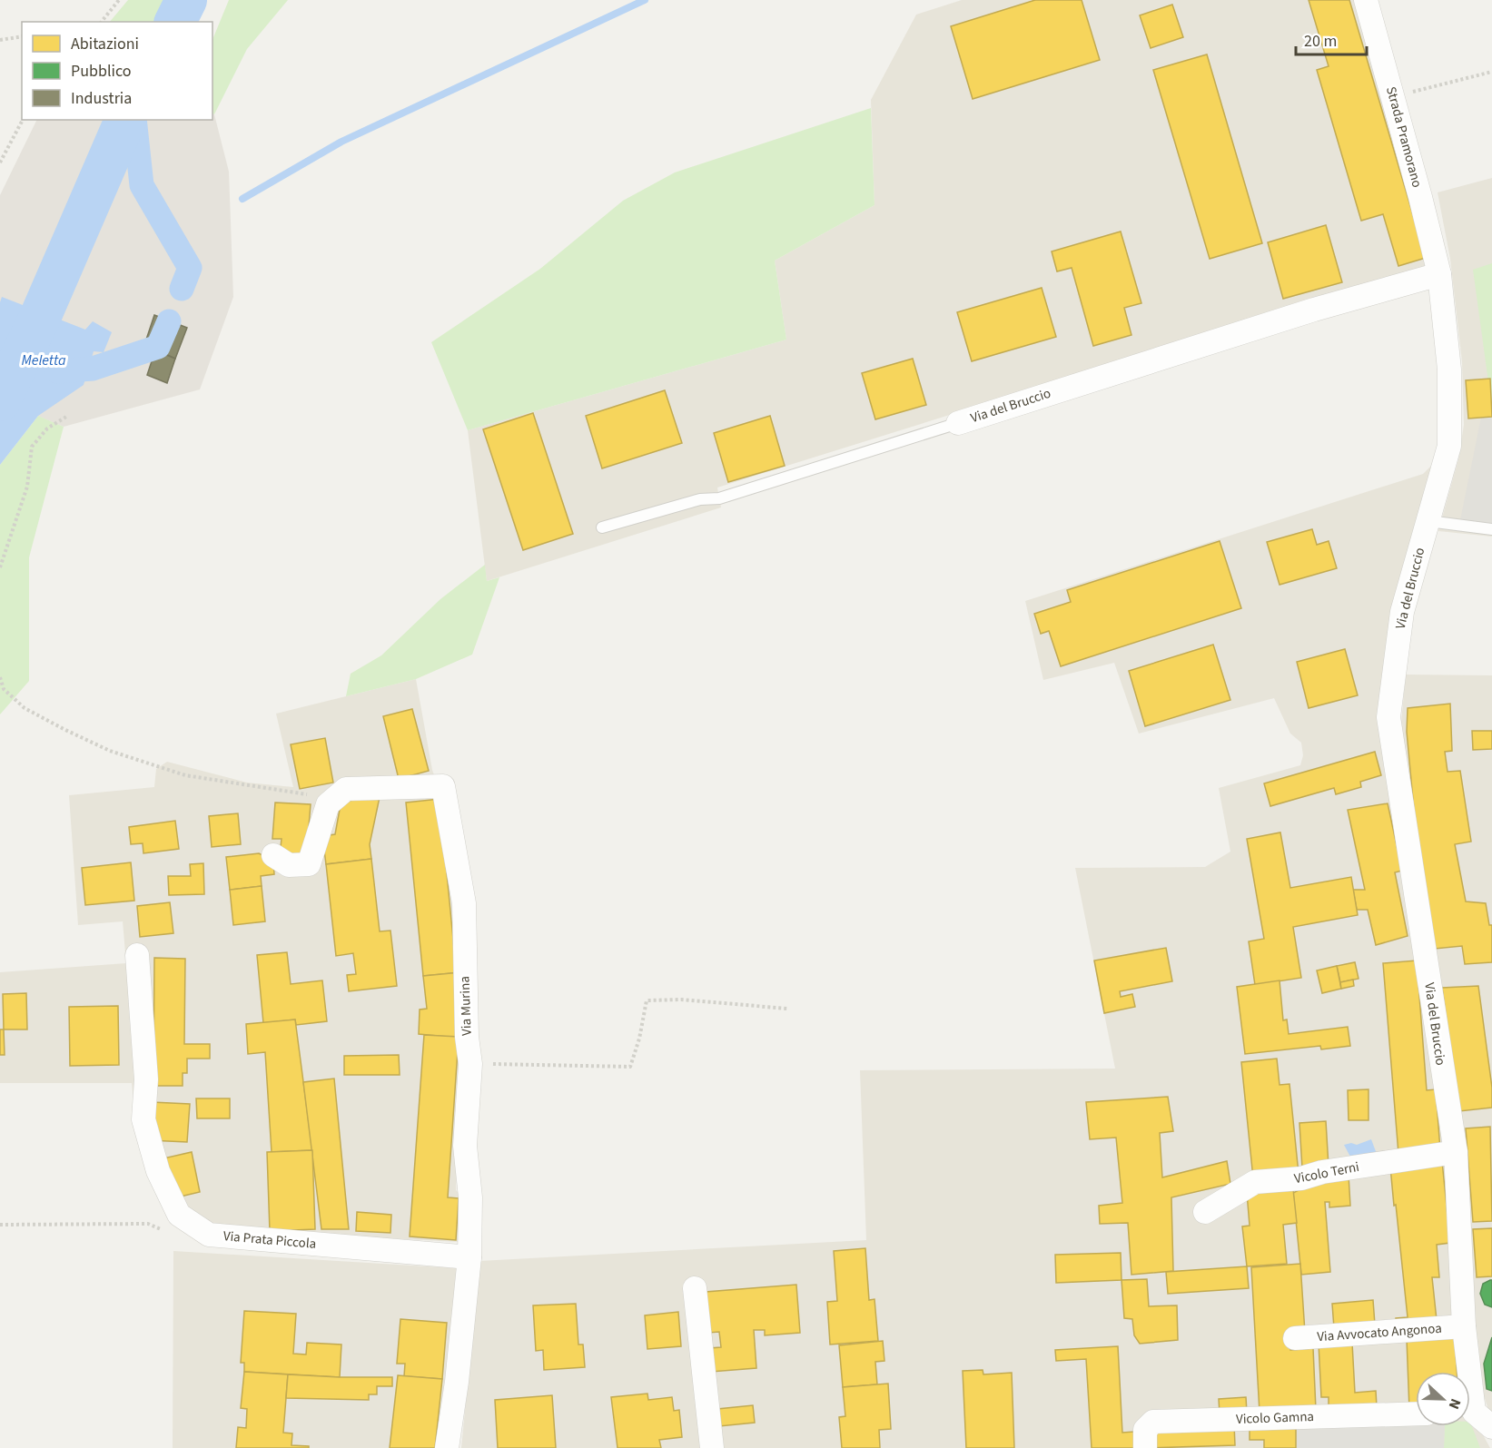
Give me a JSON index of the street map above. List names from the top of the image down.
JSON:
{
  "streets": {
    "street": [
      "Strada Pramorano",
      "Via del Bruccio",
      "Via Murina",
      "Vicolo Terni",
      "Via Prata Piccola",
      "Via Avvocato Angonoa",
      "Vicolo Gamna"
    ]
  },
  "crossings": [
    ["Strada Pramorano", "Via del Bruccio"],
    ["Via del Bruccio", "Vicolo Terni"],
    ["Via del Bruccio", "Via Avvocato Angonoa"],
    ["Via Murina", "Via Prata Piccola"]
  ],
  "water": ["Meletta"],
  "legend": ["Abitazioni", "Pubblico", "Industria"],
  "scale_bar": "20 m",
  "north": "right"
}
